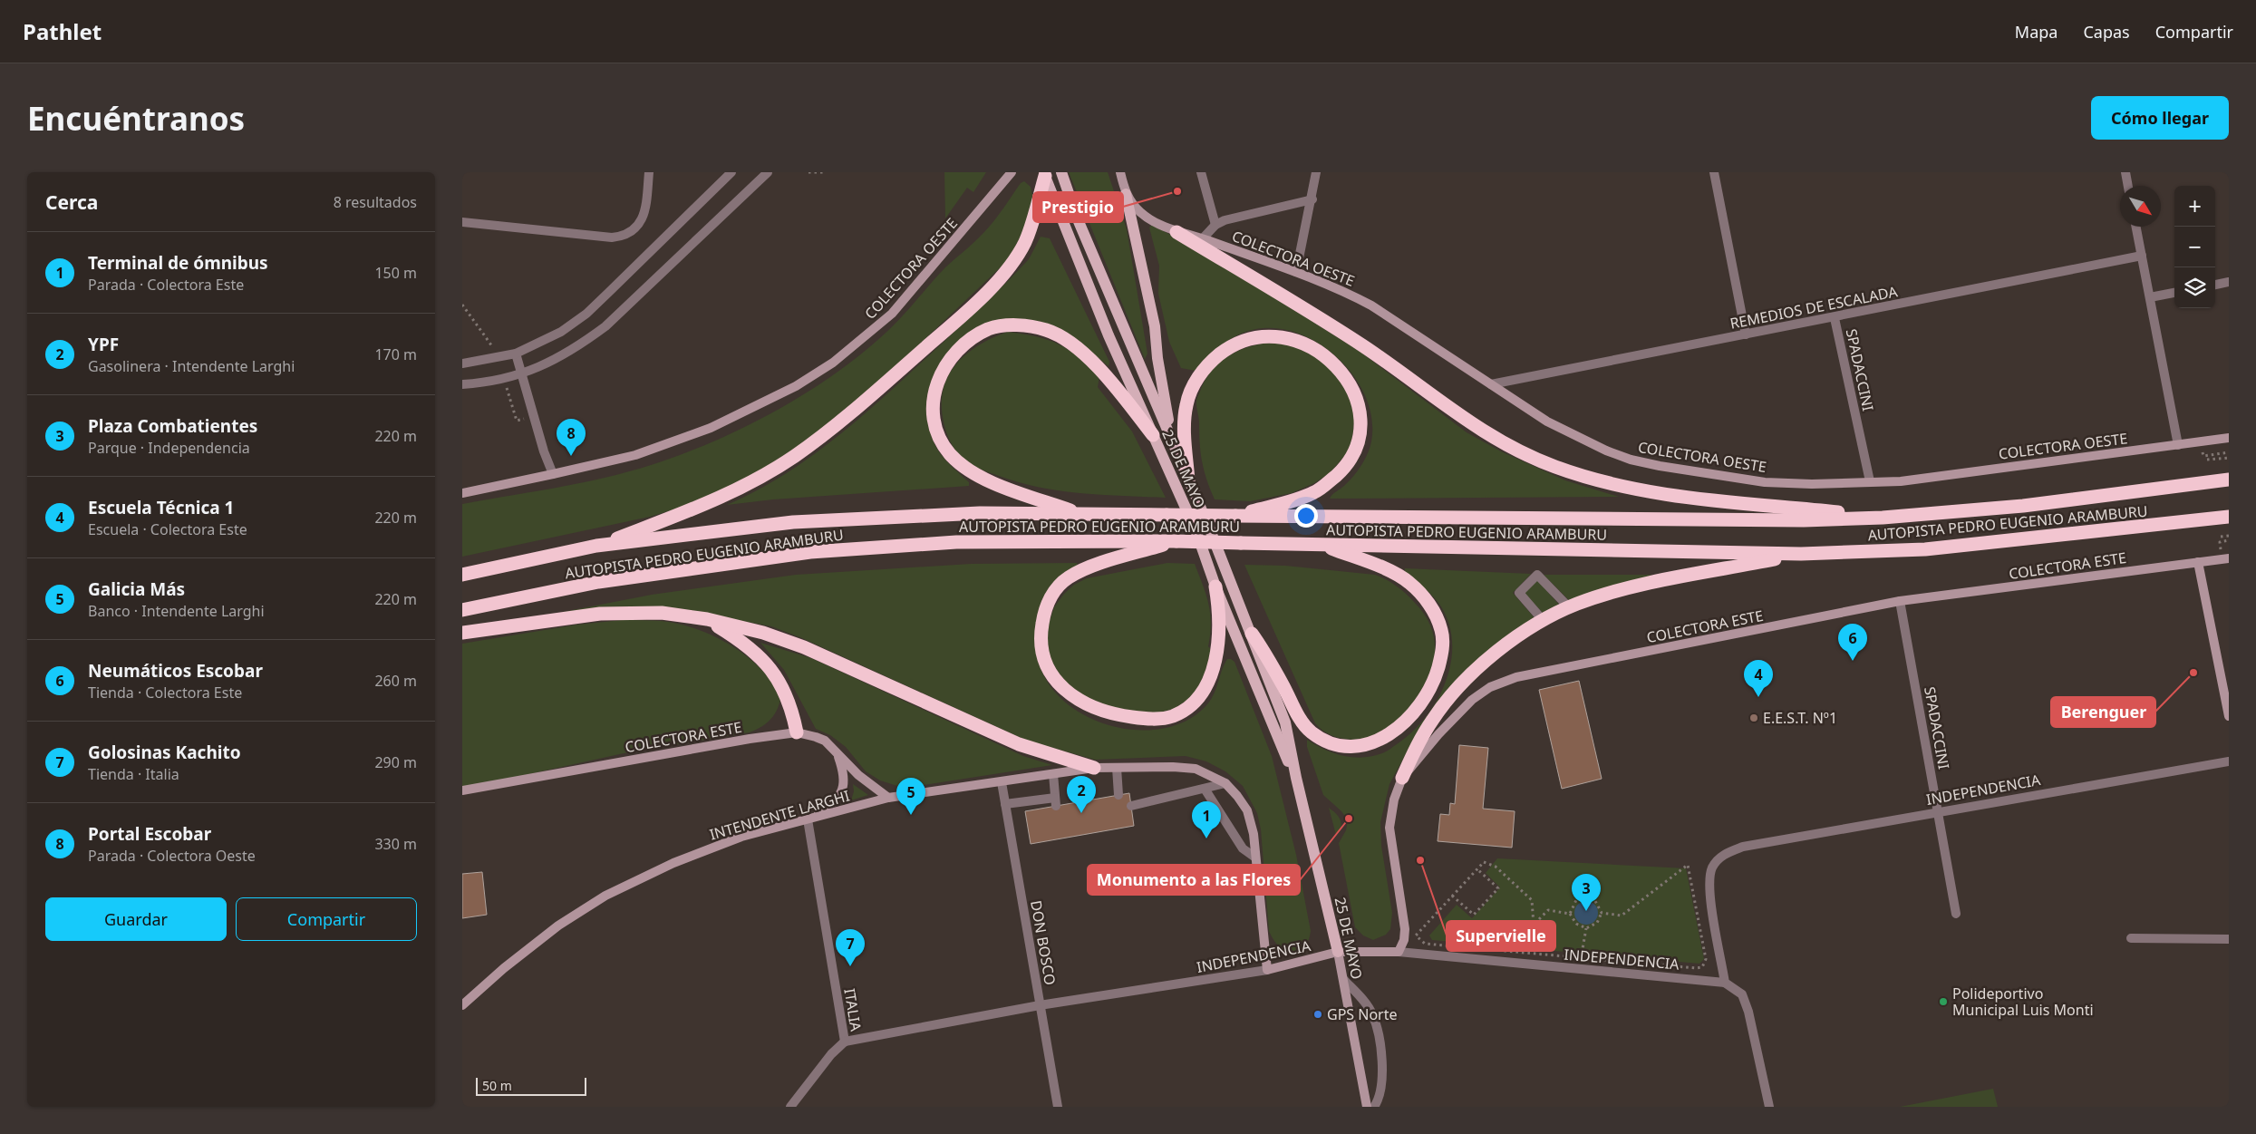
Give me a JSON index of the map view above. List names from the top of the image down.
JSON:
{
  "streets": {
    "highway": ["AUTOPISTA PEDRO EUGENIO ARAMBURU"],
    "main road": ["25 DE MAYO"],
    "street": [
      "COLECTORA OESTE",
      "REMEDIOS DE ESCALADA",
      "SPADACCINI",
      "COLECTORA ESTE",
      "INDEPENDENCIA",
      "INTENDENTE LARGHI",
      "DON BOSCO",
      "ITALIA"
    ]
  },
  "crossings": [
    ["COLECTORA OESTE", "REMEDIOS DE ESCALADA"],
    ["COLECTORA OESTE", "SPADACCINI"],
    ["REMEDIOS DE ESCALADA", "SPADACCINI"],
    ["SPADACCINI", "COLECTORA ESTE"],
    ["SPADACCINI", "INDEPENDENCIA"],
    ["25 DE MAYO", "INDEPENDENCIA"],
    ["COLECTORA ESTE", "INDEPENDENCIA"],
    ["COLECTORA ESTE", "INTENDENTE LARGHI"],
    ["INDEPENDENCIA", "DON BOSCO"],
    ["INDEPENDENCIA", "ITALIA"],
    ["INTENDENTE LARGHI", "DON BOSCO"],
    ["INTENDENTE LARGHI", "ITALIA"]
  ],
  "places": [
    "Prestigio",
    "Berenguer",
    "E.E.S.T. Nº1",
    "Monumento a las Flores",
    "Supervielle",
    "Polideportivo Municipal Luis Monti",
    "GPS Norte"
  ],
  "scale_bar": "50 m",
  "north": "bottom right",
  "page": {
    "header": "Pathlet",
    "nav": ["Mapa", "Capas", "Compartir"],
    "buttons": [
      "Cómo llegar",
      ["Guardar", "Compartir"]
    ],
    "title": "Encuéntranos",
    "heading": ["Cerca", "8 resultados"],
    "map_buttons": ["+", "−"],
    "list": [
      {
        "mark": "1",
        "name": "Terminal de ómnibus",
        "note": "Parada · Colectora Este",
        "value": "150 m"
      },
      {
        "mark": "2",
        "name": "YPF",
        "note": "Gasolinera · Intendente Larghi",
        "value": "170 m"
      },
      {
        "mark": "3",
        "name": "Plaza Combatientes",
        "note": "Parque · Independencia",
        "value": "220 m"
      },
      {
        "mark": "4",
        "name": "Escuela Técnica 1",
        "note": "Escuela · Colectora Este",
        "value": "220 m"
      },
      {
        "mark": "5",
        "name": "Galicia Más",
        "note": "Banco · Intendente Larghi",
        "value": "220 m"
      },
      {
        "mark": "6",
        "name": "Neumáticos Escobar",
        "note": "Tienda · Colectora Este",
        "value": "260 m"
      },
      {
        "mark": "7",
        "name": "Golosinas Kachito",
        "note": "Tienda · Italia",
        "value": "290 m"
      },
      {
        "mark": "8",
        "name": "Portal Escobar",
        "note": "Parada · Colectora Oeste",
        "value": "330 m"
      }
    ],
    "pins": [
      "8",
      "6",
      "4",
      "2",
      "5",
      "1",
      "3",
      "7"
    ],
    "scale": "50 m"
  }
}
